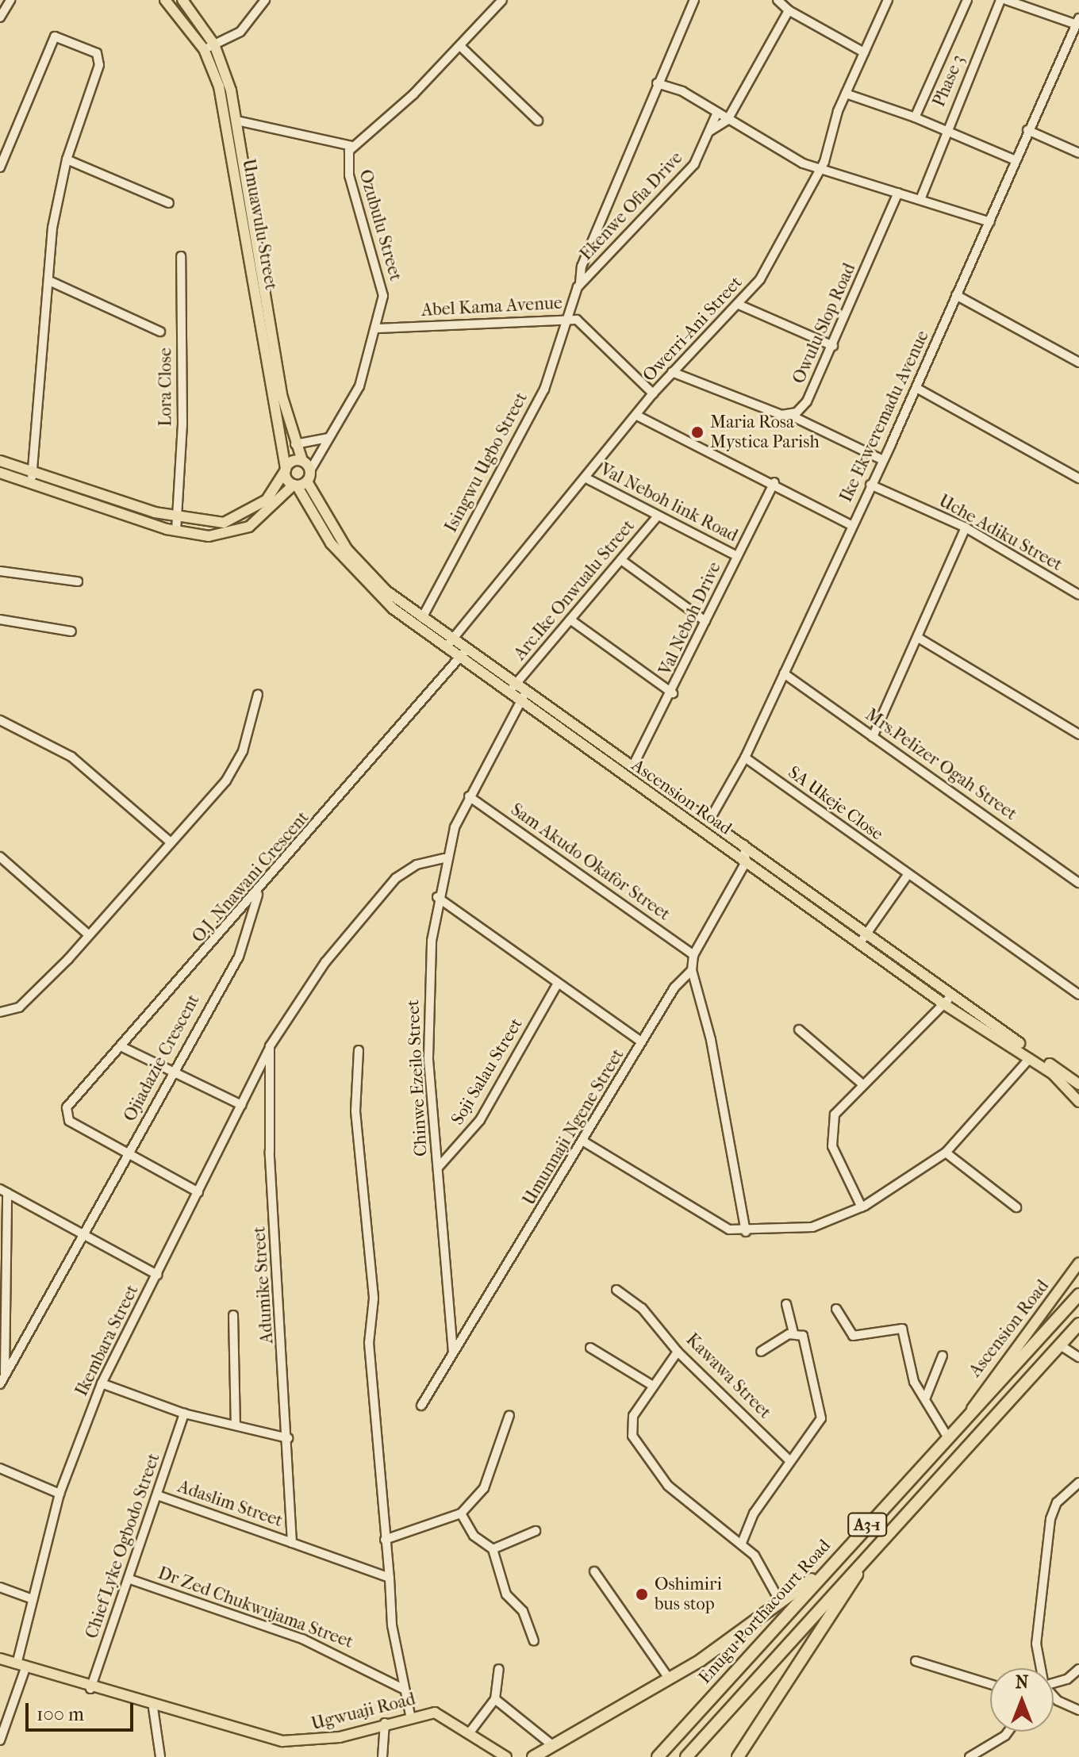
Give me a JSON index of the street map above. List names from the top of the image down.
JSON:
{
  "streets": {
    "highway": ["A3-1", "Enugu Porthacourt Road"],
    "main road": ["Umuawulu Street", "Ascension Road", "Ugwuaji Road"],
    "street": [
      "Phase 3",
      "Ekenwe Ofia Drive",
      "Ozubulu Street",
      "Abel Kama Avenue",
      "Owulu Slop Road",
      "Owerri-Ani Street",
      "Lora Close",
      "Ike Ekweremadu Avenue",
      "Isingwu Ugbo Street",
      "Val Neboh link Road",
      "Uche Adiku Street",
      "Arc.Ike Onwualu Street",
      "Val Neboh Drive",
      "Mrs.Pelizer Ogah Street",
      "SA Ukeje Close",
      "Sam Akudo Okafor Street",
      "O.J .Nnawani Crescent",
      "Ojiadazie Crescent",
      "Soji Salau Street",
      "Chinwe Ezeilo Street",
      "Umunnaji Ngene Street",
      "Adumike Street",
      "Ikembara Street",
      "Kawawa Street",
      "Adaslim Street",
      "Chief Lyke Ogbodo Street",
      "Dr Zed Chukwujama Street"
    ]
  },
  "crossings": [
    ["Ekenwe Ofia Drive", "Abel Kama Avenue"],
    ["Ekenwe Ofia Drive", "Isingwu Ugbo Street"],
    ["Umuawulu Street", "Ozubulu Street"],
    ["Umuawulu Street", "Ascension Road"],
    ["Ozubulu Street", "Abel Kama Avenue"],
    ["Abel Kama Avenue", "Owerri-Ani Street"],
    ["Abel Kama Avenue", "Isingwu Ugbo Street"],
    ["Owerri-Ani Street", "Val Neboh link Road"],
    ["Owerri-Ani Street", "Ascension Road"],
    ["Ike Ekweremadu Avenue", "Uche Adiku Street"],
    ["Ike Ekweremadu Avenue", "Mrs.Pelizer Ogah Street"],
    ["Ike Ekweremadu Avenue", "Ascension Road"],
    ["Ike Ekweremadu Avenue", "SA Ukeje Close"],
    ["Isingwu Ugbo Street", "Ascension Road"],
    ["Val Neboh link Road", "Arc.Ike Onwualu Street"],
    ["Val Neboh link Road", "Val Neboh Drive"],
    ["Arc.Ike Onwualu Street", "Ascension Road"],
    ["Val Neboh Drive", "Ascension Road"],
    ["Ascension Road", "O.J .Nnawani Crescent"],
    ["Ascension Road", "Chinwe Ezeilo Street"],
    ["Ascension Road", "Umunnaji Ngene Street"],
    ["Ascension Road", "Enugu Porthacourt Road"],
    ["Sam Akudo Okafor Street", "Chinwe Ezeilo Street"],
    ["Sam Akudo Okafor Street", "Umunnaji Ngene Street"],
    ["O.J .Nnawani Crescent", "Ojiadazie Crescent"],
    ["Soji Salau Street", "Chinwe Ezeilo Street"],
    ["Chinwe Ezeilo Street", "Umunnaji Ngene Street"],
    ["Adumike Street", "Ikembara Street"],
    ["Adumike Street", "Adaslim Street"],
    ["Ikembara Street", "Ugwuaji Road"],
    ["Adaslim Street", "Chief Lyke Ogbodo Street"],
    ["Chief Lyke Ogbodo Street", "Dr Zed Chukwujama Street"],
    ["Chief Lyke Ogbodo Street", "Ugwuaji Road"]
  ],
  "places": ["Maria Rosa Mystica Parish", "Oshimiri bus stop"],
  "scale_bar": "100 m",
  "north": "top"
}
